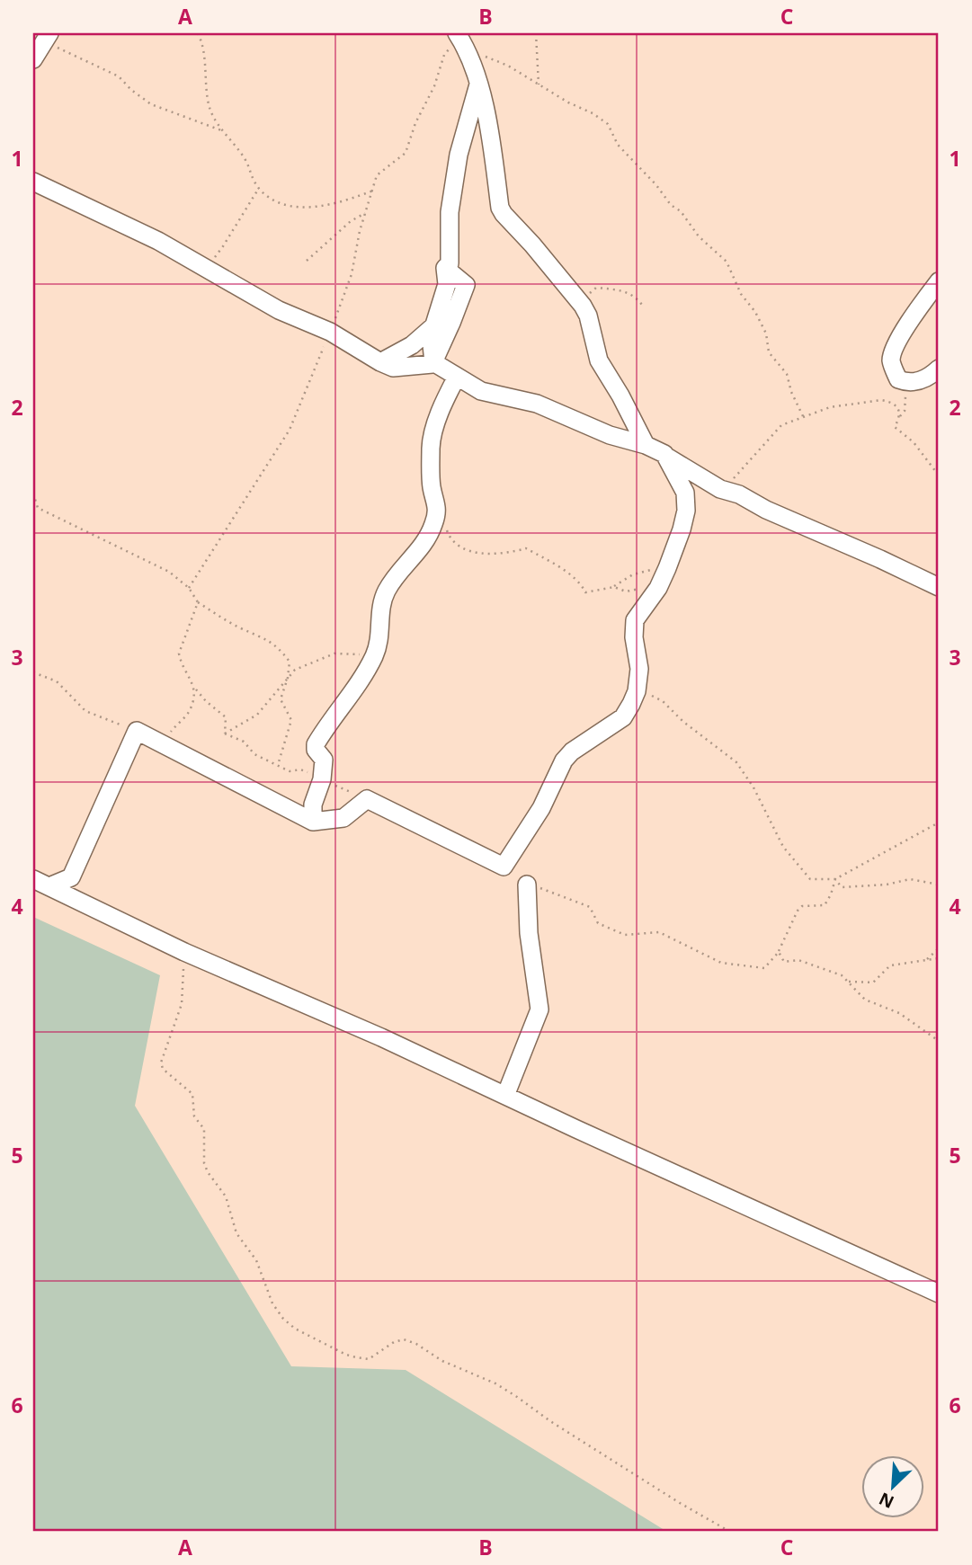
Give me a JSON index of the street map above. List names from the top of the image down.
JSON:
{
  "north": "bottom left",
  "grid": {
    "columns": ["A", "B", "C"],
    "rows": [
      "1",
      "2",
      "3",
      "4",
      "5",
      "6"
    ]
  }
}
